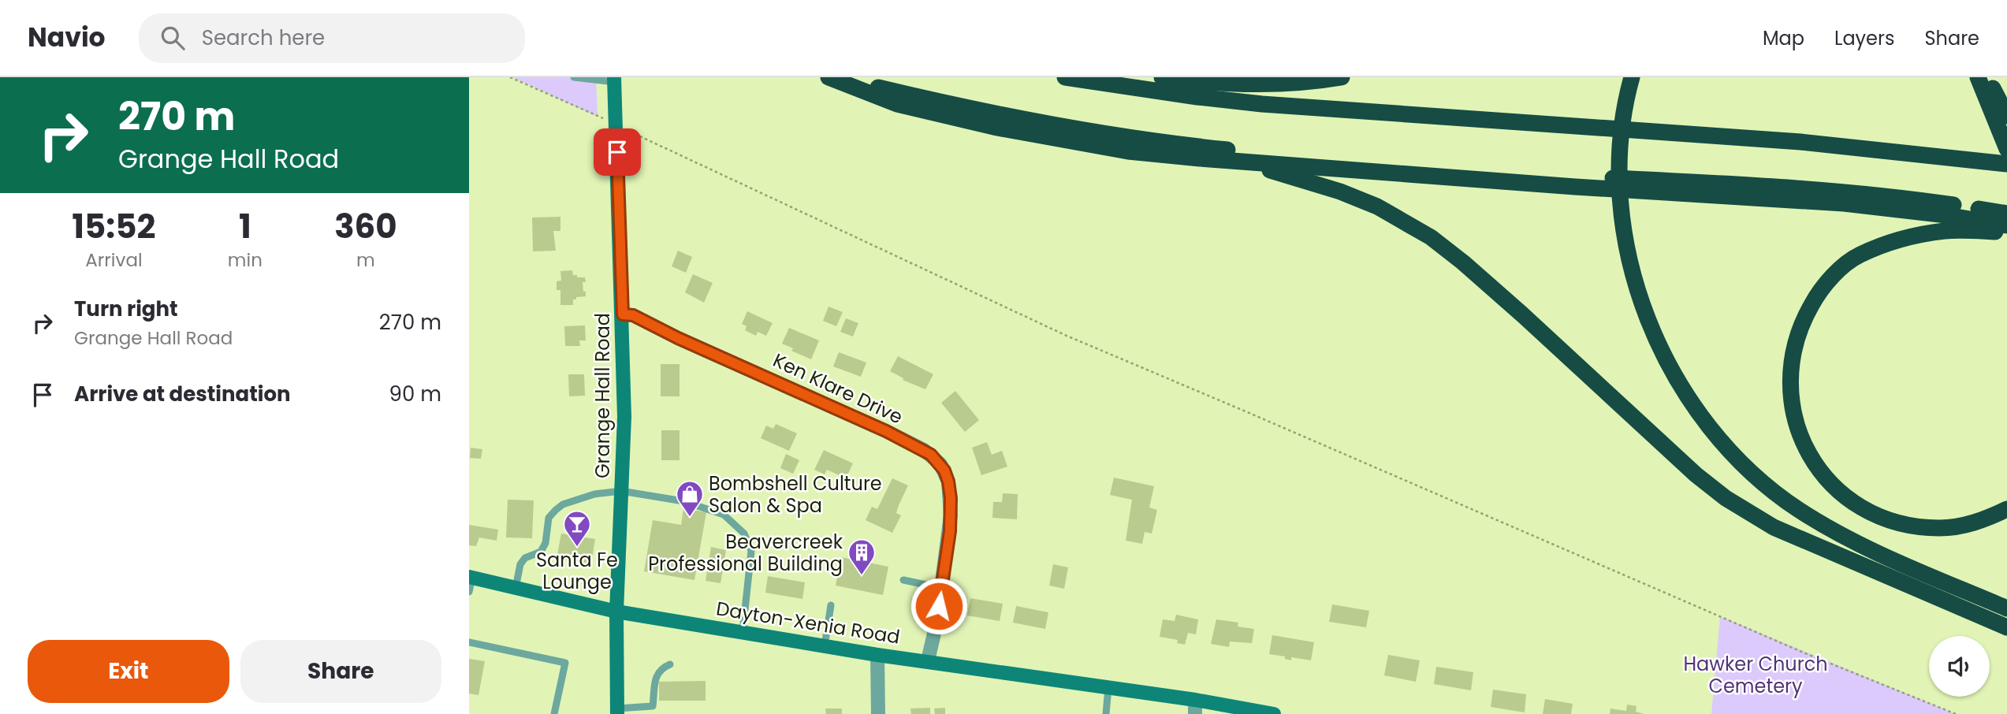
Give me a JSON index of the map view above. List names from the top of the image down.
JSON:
{
  "streets": {
    "main road": ["Grange Hall Road", "Dayton-Xenia Road"],
    "street": ["Ken Klare Drive"]
  },
  "crossings": [
    ["Ken Klare Drive", "Grange Hall Road"],
    ["Ken Klare Drive", "Dayton-Xenia Road"],
    ["Grange Hall Road", "Dayton-Xenia Road"]
  ],
  "parks": ["Hawker Church Cemetery"],
  "places": {
    "shop": ["Bombshell Culture Salon & Spa"],
    "bar": ["Santa Fe Lounge"],
    "building": ["Beavercreek Professional Building"]
  },
  "page": {
    "header": "Navio",
    "search": "Search here",
    "nav": ["Map", "Layers", "Share"],
    "turn": ["270 m", "Grange Hall Road"],
    "eta": [
      "15:52",
      "Arrival",
      "1",
      "min",
      "360",
      "m"
    ],
    "list": [
      {
        "name": "Turn right",
        "note": "Grange Hall Road",
        "value": "270 m"
      },
      {
        "name": "Arrive at destination",
        "value": "90 m"
      }
    ],
    "buttons": ["Exit", "Share"]
  }
}
